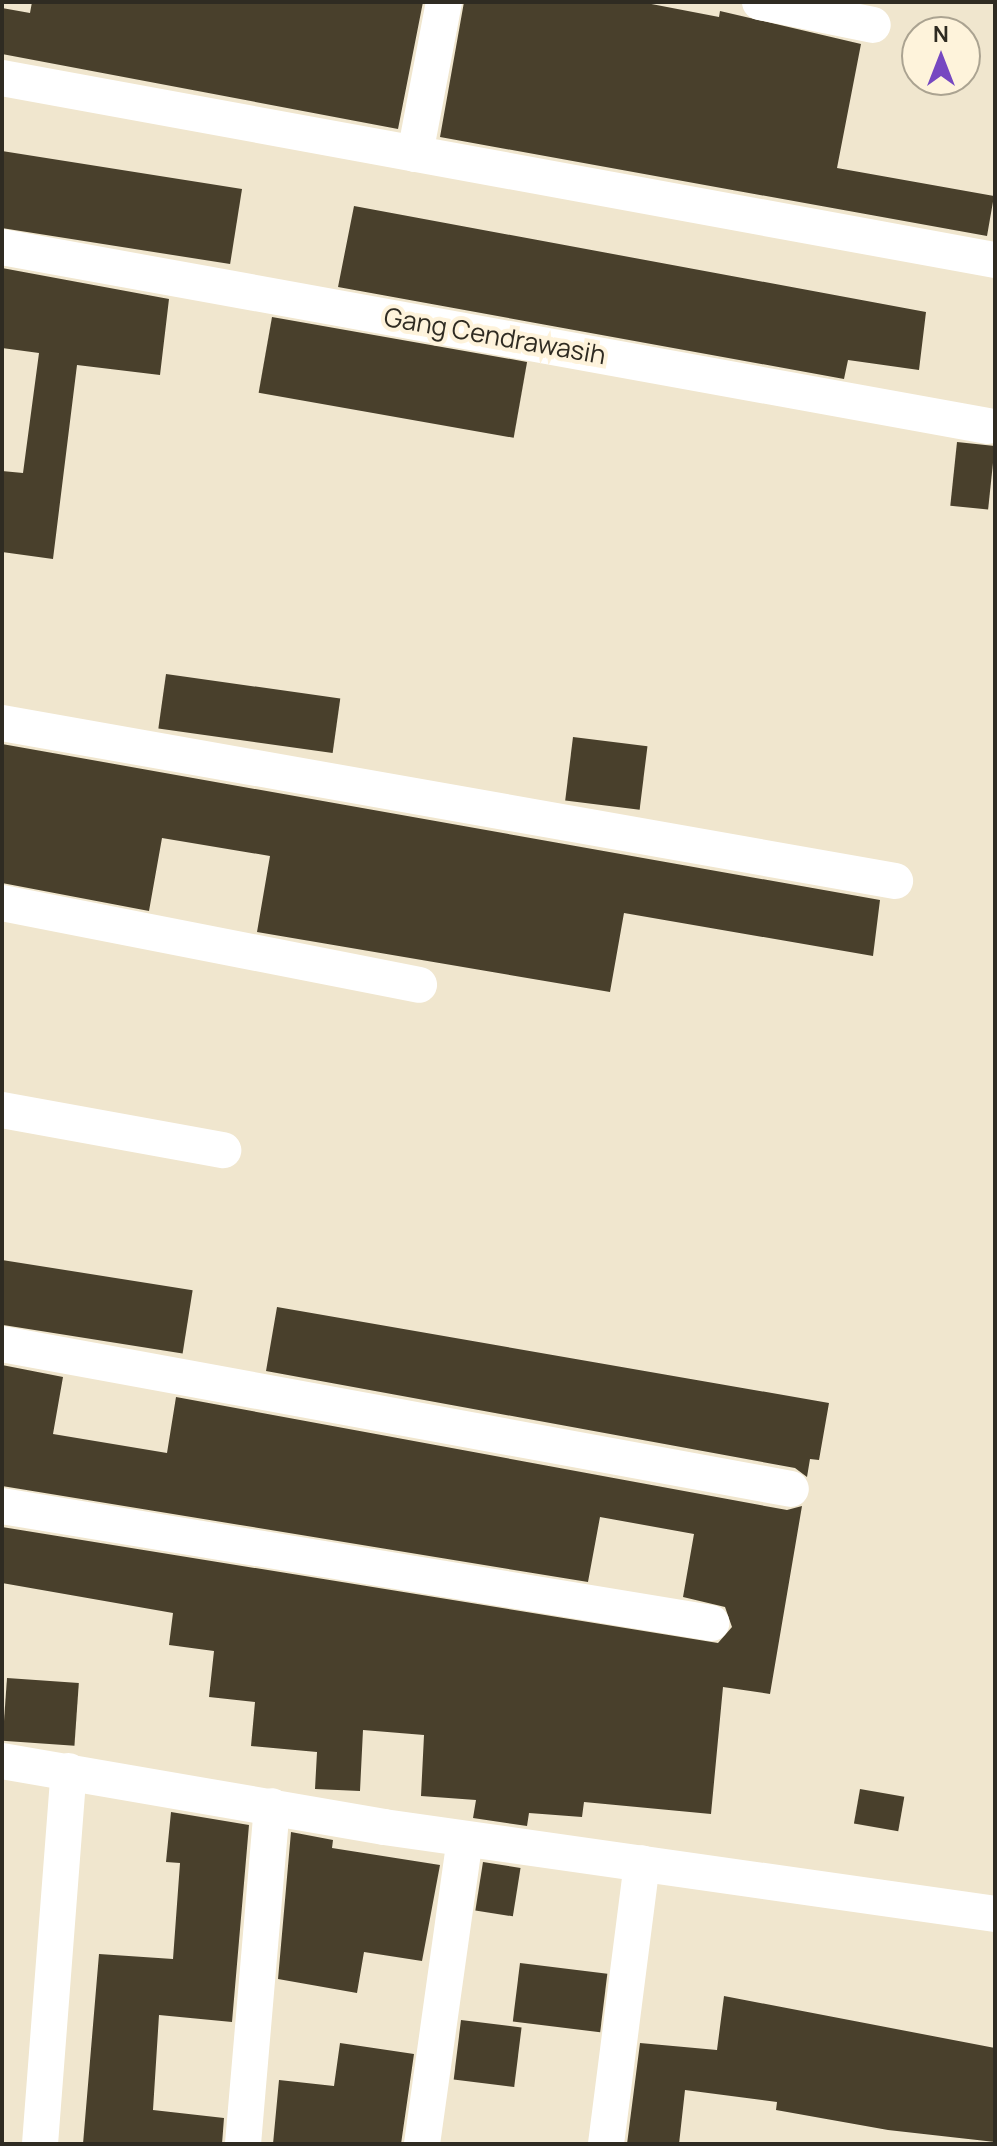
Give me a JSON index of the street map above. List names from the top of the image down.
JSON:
{
  "streets": {
    "street": ["Gang Cendrawasih"]
  },
  "north": "top"
}
